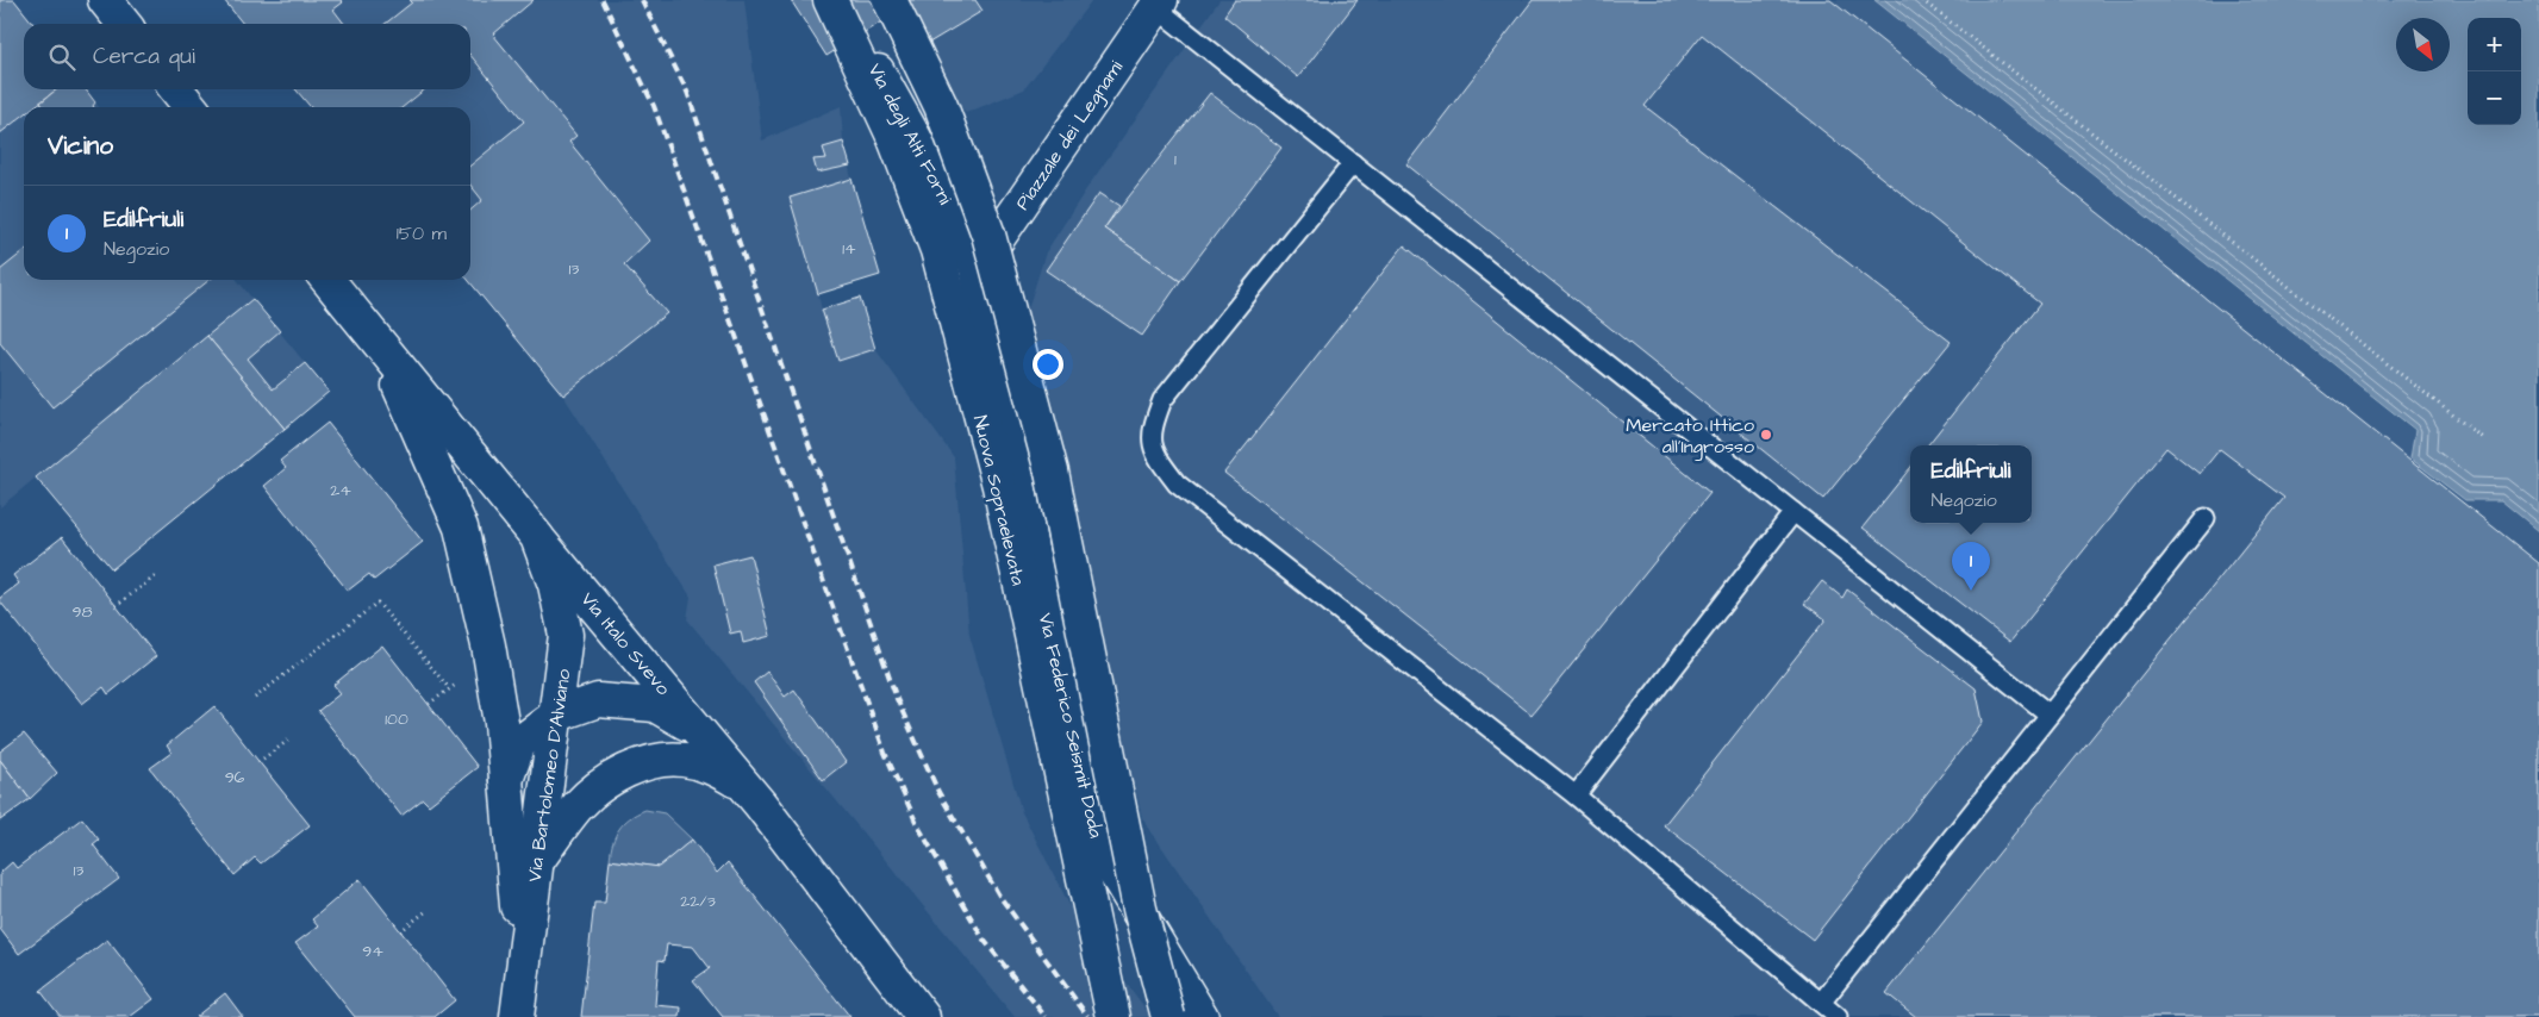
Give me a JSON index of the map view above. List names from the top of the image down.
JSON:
{
  "streets": {
    "main road": [
      "Via degli Alti Forni",
      "Piazzale dei Legnami",
      "Nuova Sopraelevata",
      "Via Italo Svevo",
      "Via Federico Seismit Doda",
      "Via Bartolomeo D'Alviano"
    ]
  },
  "crossings": [
    ["Via degli Alti Forni", "Piazzale dei Legnami"],
    ["Via degli Alti Forni", "Via Federico Seismit Doda"],
    ["Piazzale dei Legnami", "Via Federico Seismit Doda"],
    ["Via Italo Svevo", "Via Bartolomeo D'Alviano"]
  ],
  "places": ["Mercato Ittico all'Ingrosso"],
  "house_numbers": [
    "1",
    "14",
    "13",
    "24",
    "98",
    "100",
    "96",
    "13",
    "22/3",
    "94"
  ],
  "north": "bottom right",
  "page": {
    "map_buttons": ["+", "−"],
    "search": "Cerca qui",
    "heading": "Vicino",
    "list": [
      {
        "mark": "1",
        "name": "Edilfriuli",
        "note": "Negozio",
        "value": "150 m"
      }
    ],
    "popup": ["Edilfriuli", "Negozio"],
    "pins": "1"
  }
}
